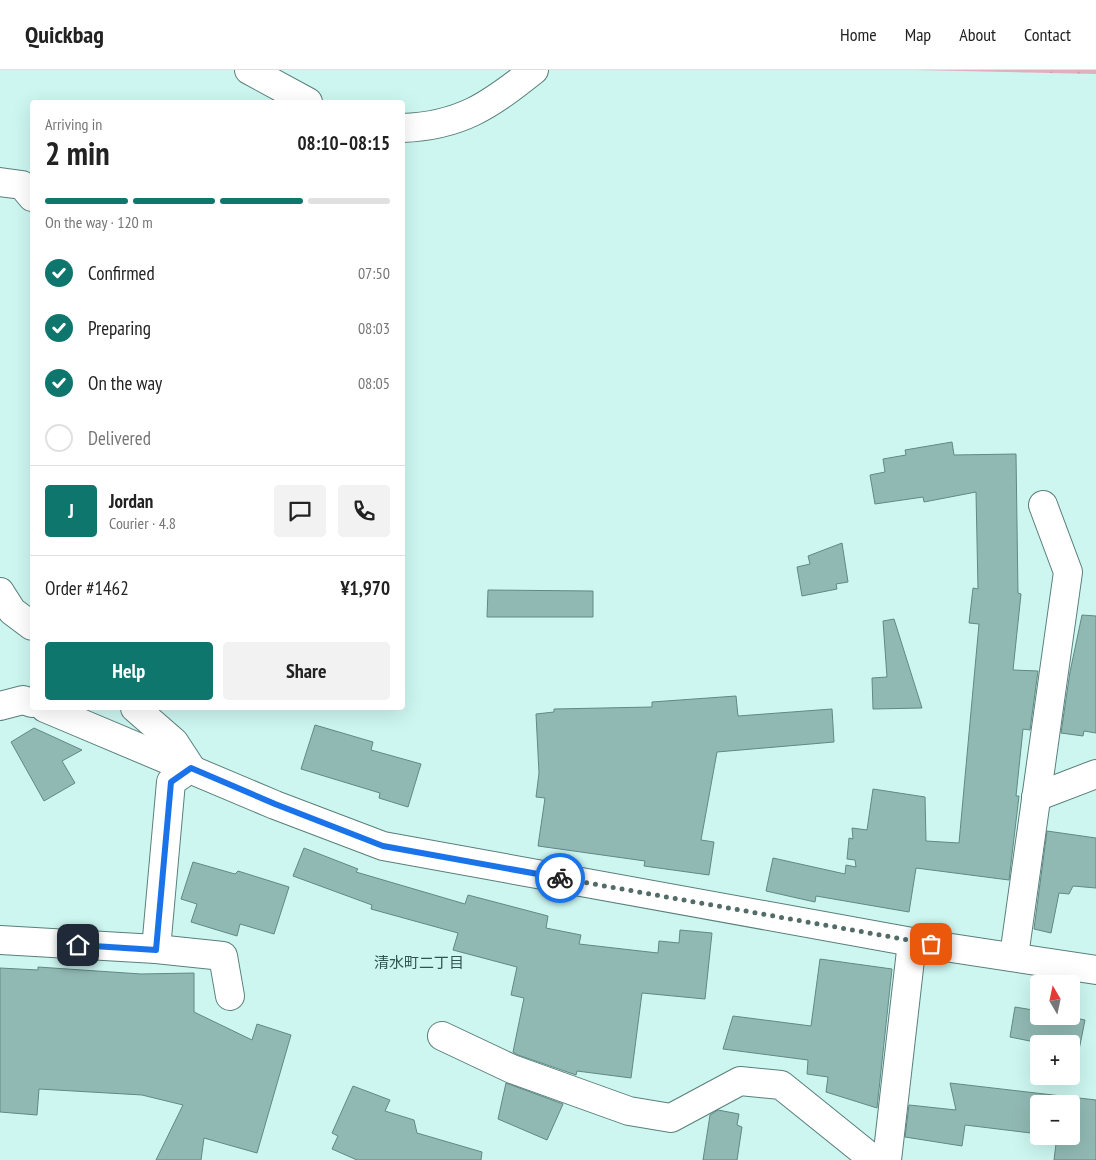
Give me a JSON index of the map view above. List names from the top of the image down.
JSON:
{
  "districts": ["清水町二丁目"],
  "north": "top",
  "page": {
    "header": "Quickbag",
    "nav": [
      "Home",
      "Map",
      "About",
      "Contact"
    ],
    "heading": ["2 min", "Arriving in", "08:10–08:15"],
    "panel": [
      "Jordan",
      "Courier · 4.8",
      "Order #1462",
      "¥1,970"
    ],
    "bar": "On the way · 120 m",
    "list": [
      ["Confirmed", "07:50"],
      ["Preparing", "08:03"],
      ["On the way", "08:05"],
      "Delivered"
    ],
    "round": "J",
    "buttons": ["Help", "Share"],
    "map_buttons": ["+", "−"]
  }
}
